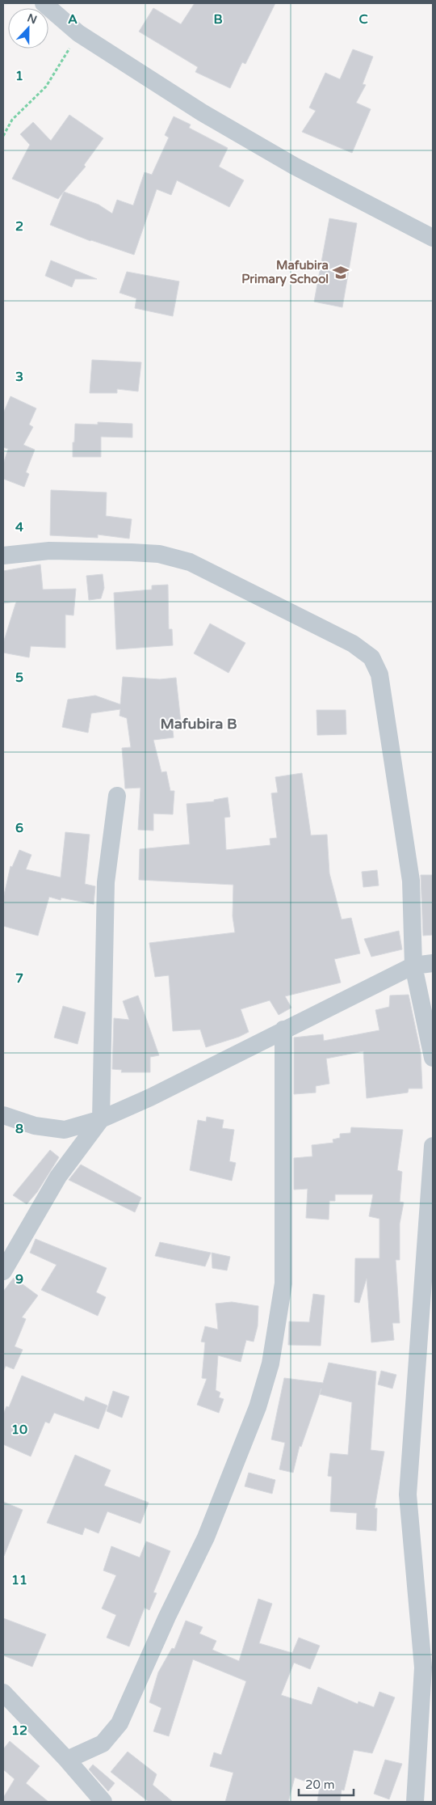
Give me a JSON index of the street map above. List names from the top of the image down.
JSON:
{
  "districts": ["Mafubira B"],
  "places": {
    "school or university": ["Mafubira Primary School"]
  },
  "scale_bar": "20 m",
  "north": "top",
  "grid": {
    "columns": ["A", "B", "C"],
    "rows": [
      "1",
      "2",
      "3",
      "4",
      "5",
      "6",
      "7",
      "8",
      "9",
      "10",
      "11",
      "12"
    ]
  }
}
